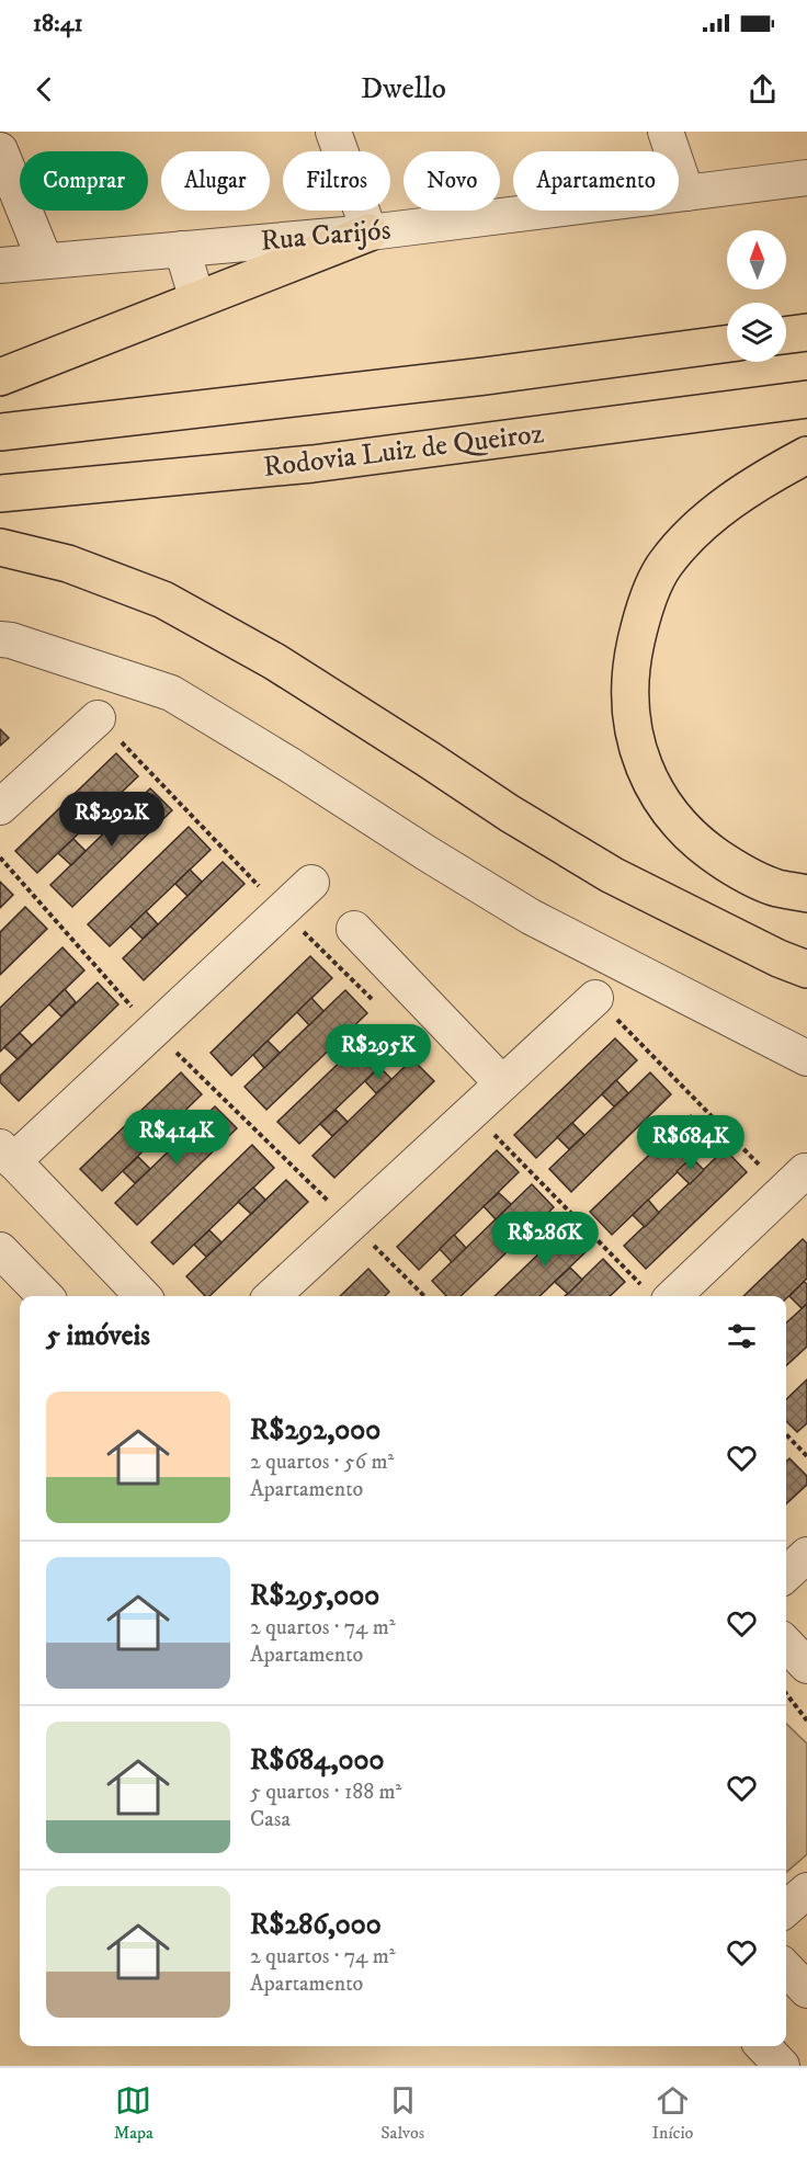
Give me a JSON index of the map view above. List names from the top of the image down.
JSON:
{
  "streets": {
    "highway": ["Rodovia Luiz de Queiroz"],
    "street": ["Rua Carijós"]
  },
  "north": "top",
  "page": {
    "status": "18:41",
    "header": "Dwello",
    "chip": [
      "Comprar",
      "Alugar",
      "Filtros",
      "Novo",
      "Apartamento"
    ],
    "price": [
      "R$292K",
      "R$295K",
      "R$414K",
      "R$684K",
      "R$286K"
    ],
    "heading": "5 imóveis",
    "list": [
      {
        "name": "R$292,000",
        "note": "2 quartos · 56 m² · Apartamento"
      },
      {
        "name": "R$295,000",
        "note": "2 quartos · 74 m² · Apartamento"
      },
      {
        "name": "R$684,000",
        "note": "5 quartos · 188 m² · Casa"
      },
      {
        "name": "R$286,000",
        "note": "2 quartos · 74 m² · Apartamento"
      }
    ],
    "tabs": ["Mapa", "Salvos", "Início"]
  }
}
